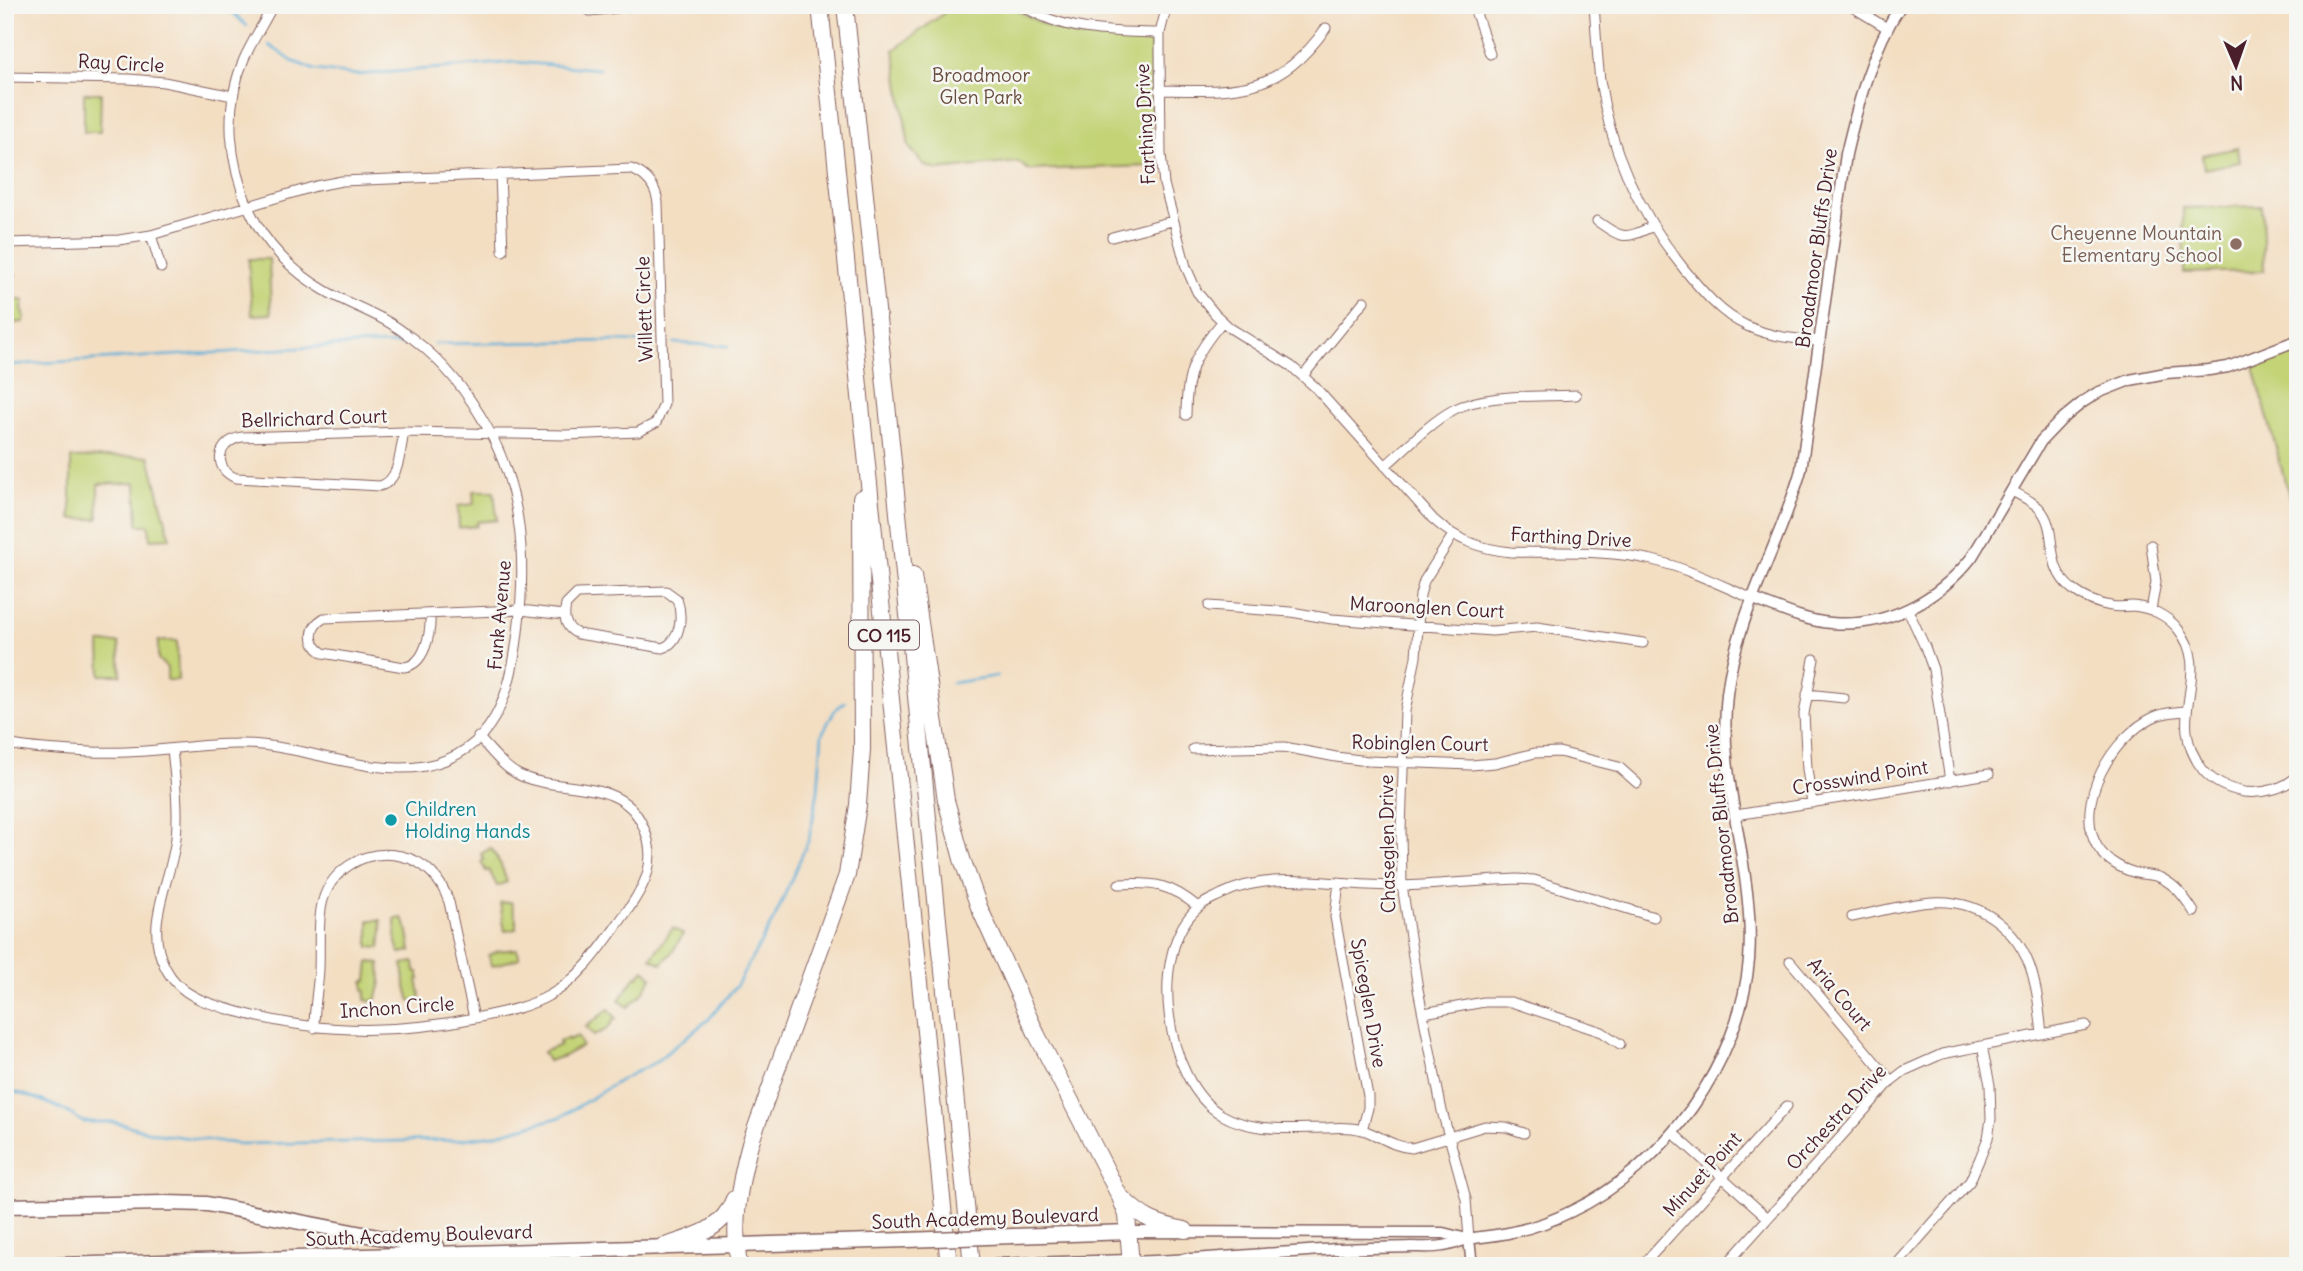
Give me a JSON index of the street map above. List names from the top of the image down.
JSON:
{
  "streets": {
    "highway": ["CO 115", "South Academy Boulevard"],
    "street": [
      "Ray Circle",
      "Farthing Drive",
      "Broadmoor Bluffs Drive",
      "Willett Circle",
      "Bellrichard Court",
      "Maroonglen Court",
      "Funk Avenue",
      "Robinglen Court",
      "Crosswind Point",
      "Chaseglen Drive",
      "Aria Court",
      "Spiceglen Drive",
      "Inchon Circle",
      "Orchestra Drive",
      "Minuet Point"
    ]
  },
  "crossings": [
    ["Ray Circle", "Funk Avenue"],
    ["Farthing Drive", "Broadmoor Bluffs Drive"],
    ["Farthing Drive", "Chaseglen Drive"],
    ["Broadmoor Bluffs Drive", "Crosswind Point"],
    ["Broadmoor Bluffs Drive", "Chaseglen Drive"],
    ["Broadmoor Bluffs Drive", "South Academy Boulevard"],
    ["Willett Circle", "Bellrichard Court"],
    ["Willett Circle", "Funk Avenue"],
    ["Bellrichard Court", "Funk Avenue"],
    ["Maroonglen Court", "Chaseglen Drive"],
    ["Funk Avenue", "Inchon Circle"],
    ["Robinglen Court", "Chaseglen Drive"],
    ["Chaseglen Drive", "South Academy Boulevard"],
    ["Aria Court", "Orchestra Drive"]
  ],
  "parks": ["Broadmoor Glen Park"],
  "places": ["Cheyenne Mountain Elementary School", "Children Holding Hands"],
  "north": "bottom"
}
